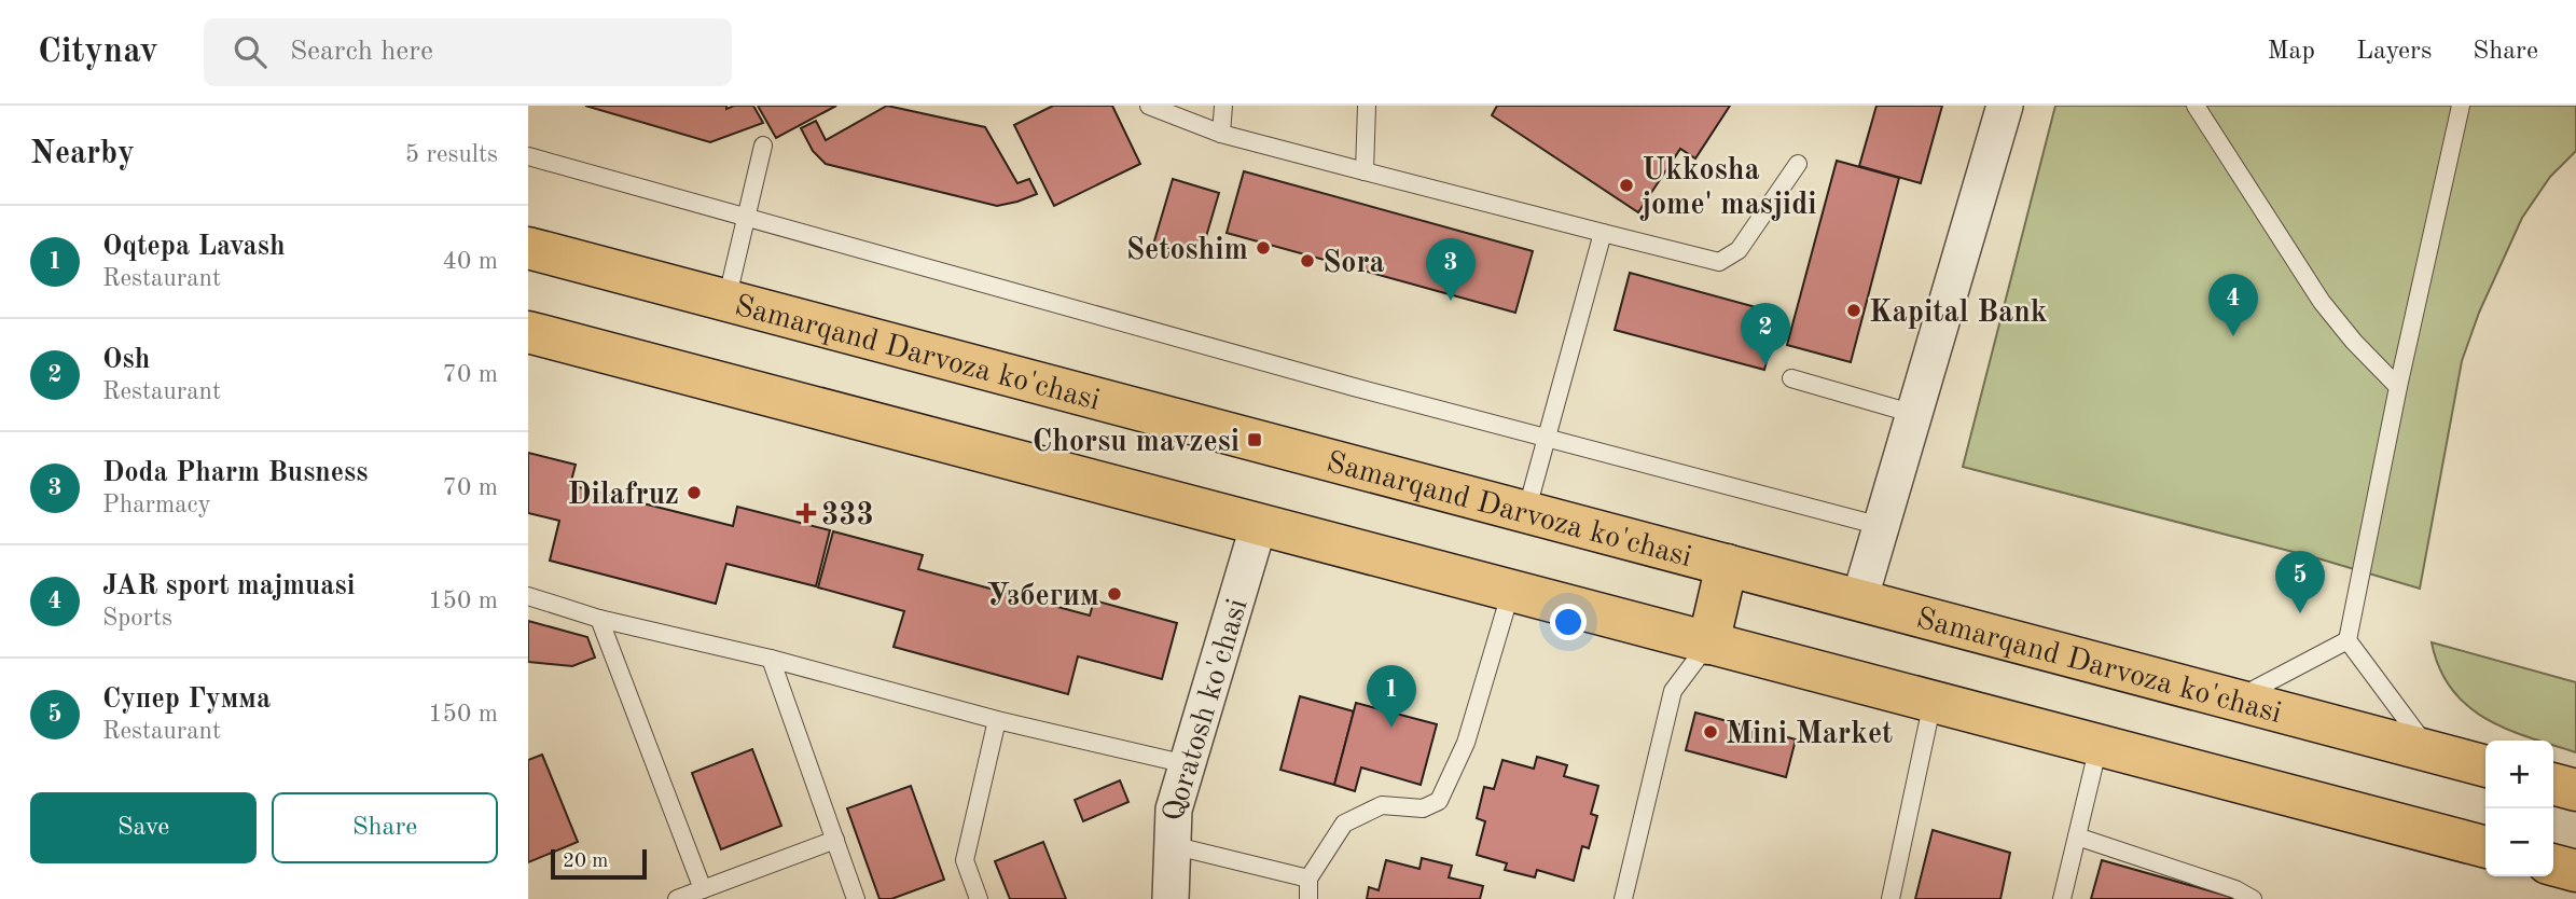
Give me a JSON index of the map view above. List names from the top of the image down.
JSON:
{
  "streets": {
    "main road": ["Samarqand Darvoza ko'chasi"],
    "street": ["Qoratosh ko'chasi"]
  },
  "places": {
    "other": [
      "Ukkosha jome' masjidi",
      "Setoshim",
      "Sora",
      "Kapital Bank",
      "Dilafruz",
      "Узбегим",
      "Mini Market"
    ],
    "transit": ["Chorsu mavzesi"],
    "health": ["333"]
  },
  "scale_bar": "20 m",
  "page": {
    "header": "Citynav",
    "search": "Search here",
    "nav": ["Map", "Layers", "Share"],
    "heading": ["Nearby", "5 results"],
    "list": [
      {
        "mark": "1",
        "name": "Oqtepa Lavash",
        "note": "Restaurant",
        "value": "40 m"
      },
      {
        "mark": "2",
        "name": "Osh",
        "note": "Restaurant",
        "value": "70 m"
      },
      {
        "mark": "3",
        "name": "Doda Pharm Busness",
        "note": "Pharmacy",
        "value": "70 m"
      },
      {
        "mark": "4",
        "name": "JAR sport majmuasi",
        "note": "Sports",
        "value": "150 m"
      },
      {
        "mark": "5",
        "name": "Супер Гумма",
        "note": "Restaurant",
        "value": "150 m"
      }
    ],
    "pins": [
      "3",
      "4",
      "2",
      "5",
      "1"
    ],
    "map_buttons": ["+", "−"],
    "buttons": ["Save", "Share"],
    "scale": "20 m"
  }
}
